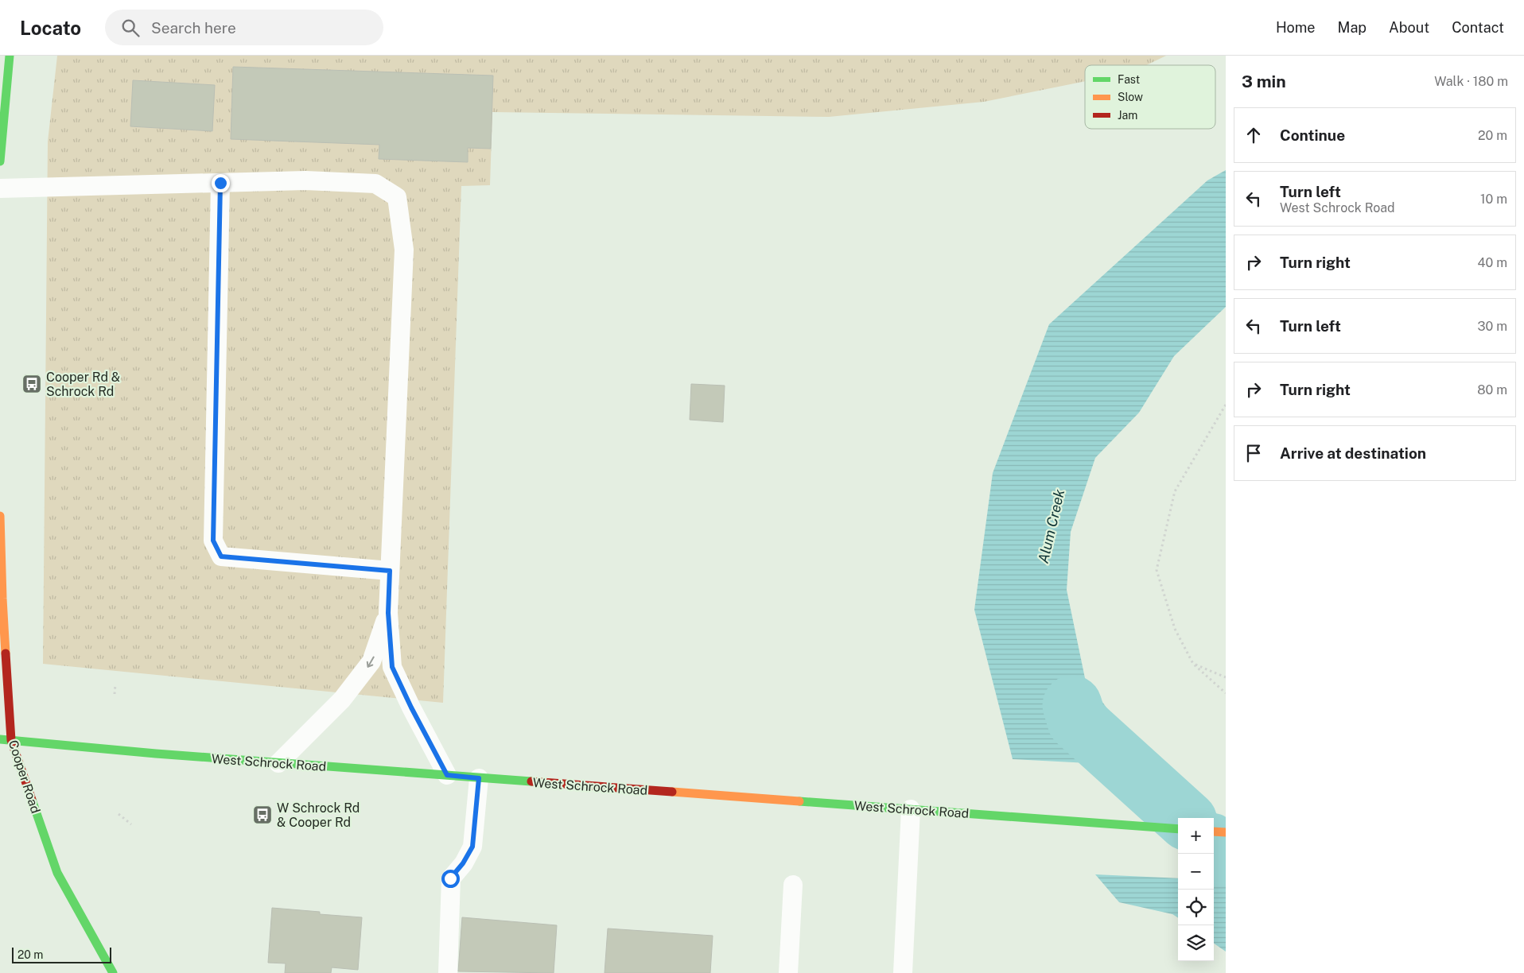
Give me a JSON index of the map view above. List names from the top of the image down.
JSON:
{
  "streets": {
    "main road": ["West Schrock Road", "Cooper Road"]
  },
  "crossings": [
    ["West Schrock Road", "Cooper Road"]
  ],
  "water": ["Alum Creek"],
  "places": {
    "bus stop": ["Cooper Rd & Schrock Rd", "W Schrock Rd & Cooper Rd"]
  },
  "legend": ["Fast", "Slow", "Jam"],
  "scale_bar": "20 m",
  "page": {
    "header": "Locato",
    "search": "Search here",
    "nav": [
      "Home",
      "Map",
      "About",
      "Contact"
    ],
    "heading": ["3 min", "Walk · 180 m"],
    "list": [
      ["Continue", "20 m"],
      ["Turn left", "West Schrock Road", "10 m"],
      ["Turn right", "40 m"],
      ["Turn left", "30 m"],
      ["Turn right", "80 m"],
      "Arrive at destination"
    ],
    "map_buttons": ["+", "−"],
    "scale": "20 m"
  }
}
